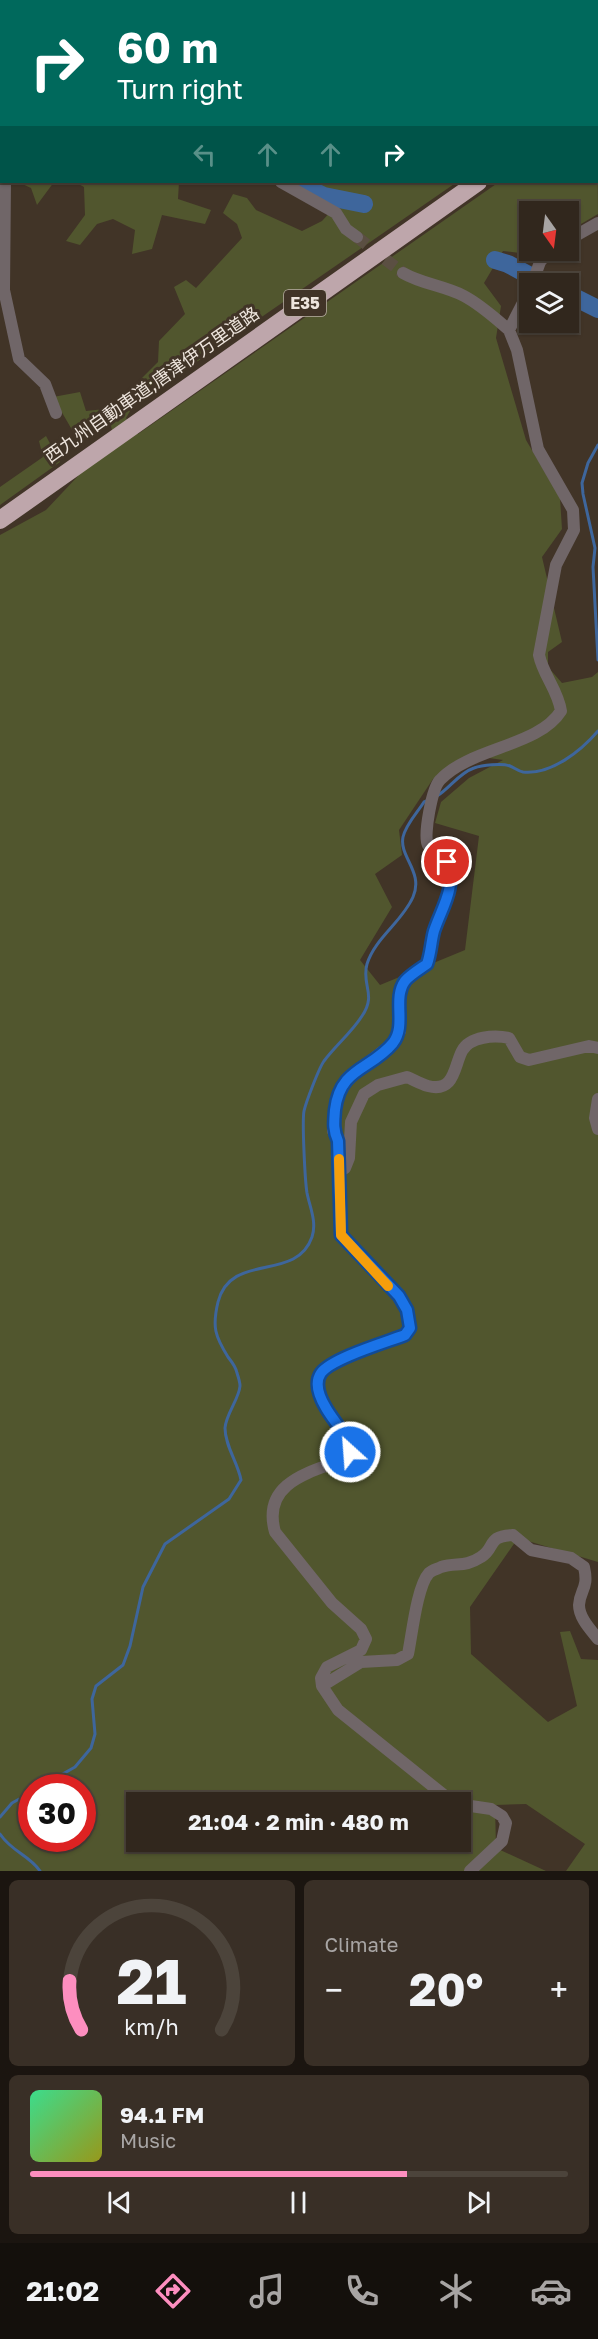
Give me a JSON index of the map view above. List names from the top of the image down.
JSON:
{
  "streets": {
    "highway": ["E35", "西九州自動車道;唐津伊万里道路"]
  },
  "north": "bottom",
  "page": {
    "turn": ["60 m", "Turn right"],
    "limit": "30",
    "trip": "21:04 · 2 min · 480 m",
    "tile": "Climate",
    "heat": ["−", "20°", "+"],
    "song": ["94.1 FM", "Music"],
    "tabs": "21:02",
    "gauge": ["21", "km/h"]
  }
}
